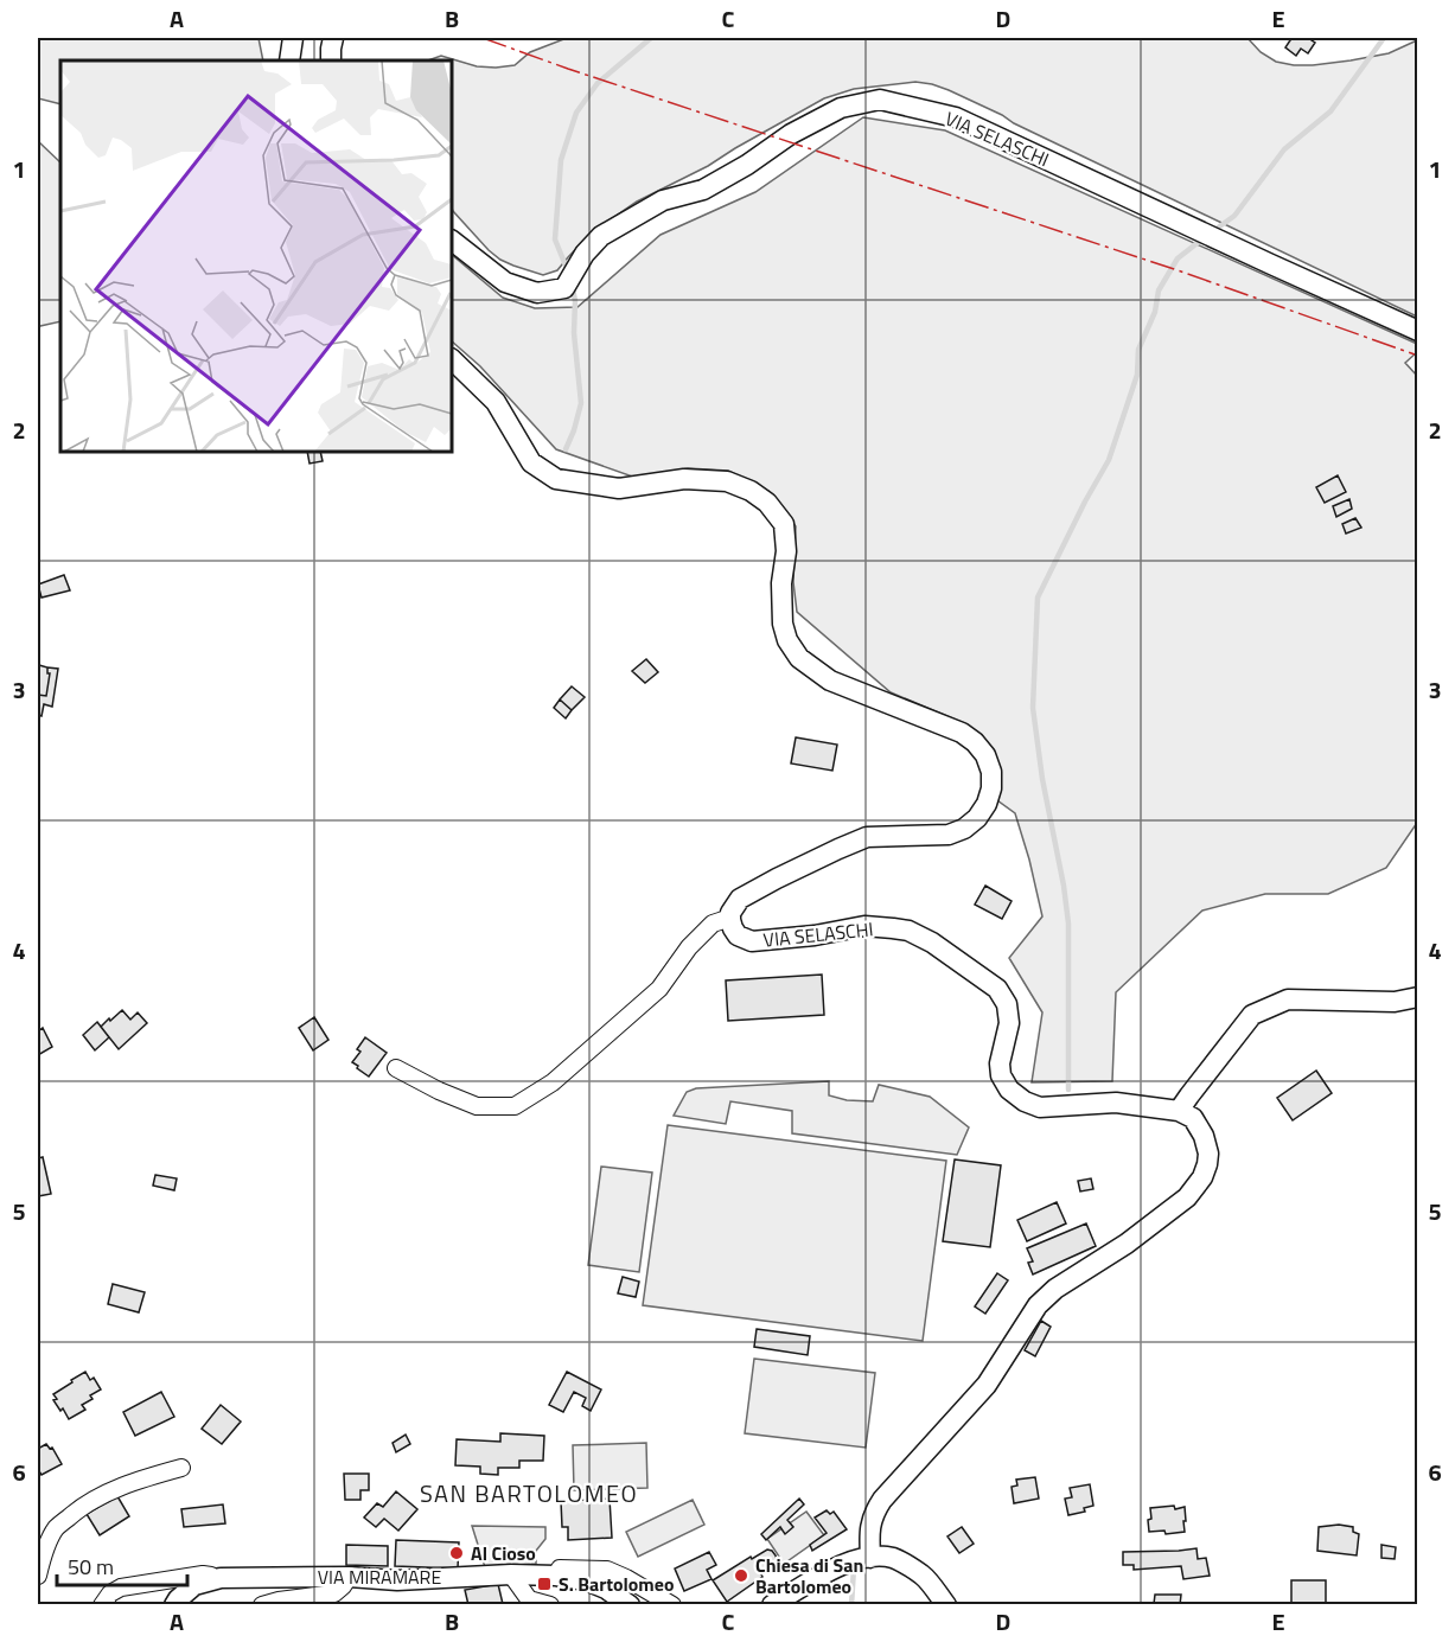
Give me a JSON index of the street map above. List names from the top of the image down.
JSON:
{
  "streets": {
    "street": ["VIA SELASCHI", "VIA MIRAMARE"]
  },
  "districts": ["SAN BARTOLOMEO"],
  "places": {
    "other": ["Al Cioso", "Chiesa di San Bartolomeo"],
    "transit": ["S. Bartolomeo"]
  },
  "scale_bar": "50 m",
  "grid": {
    "columns": [
      "A",
      "B",
      "C",
      "D",
      "E"
    ],
    "rows": [
      "1",
      "2",
      "3",
      "4",
      "5",
      "6"
    ]
  }
}
